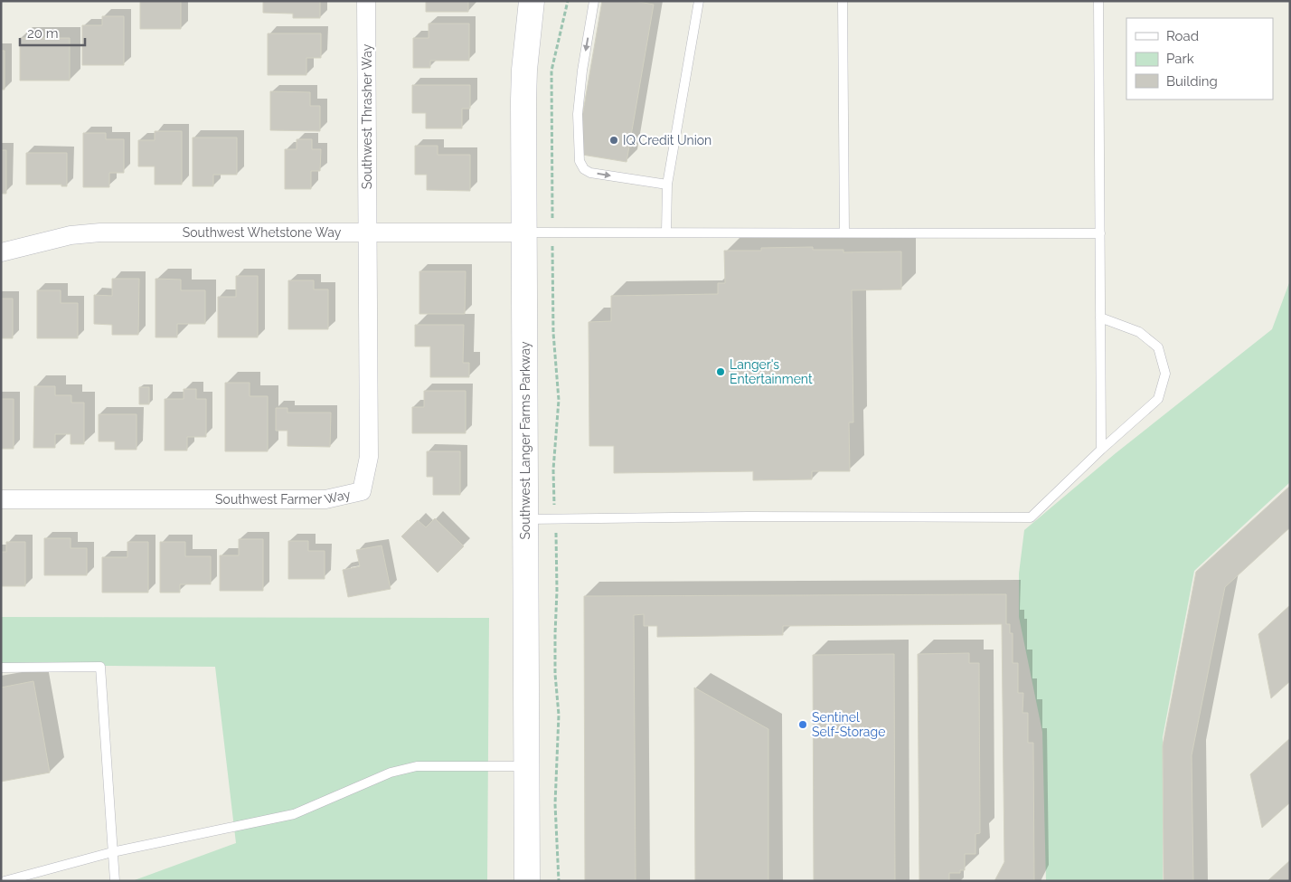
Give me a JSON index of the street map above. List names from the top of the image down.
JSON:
{
  "streets": {
    "main road": ["Southwest Langer Farms Parkway"],
    "street": ["Southwest Thrasher Way", "Southwest Whetstone Way", "Southwest Farmer Way"]
  },
  "crossings": [
    ["Southwest Thrasher Way", "Southwest Whetstone Way"],
    ["Southwest Thrasher Way", "Southwest Farmer Way"],
    ["Southwest Whetstone Way", "Southwest Langer Farms Parkway"],
    ["Southwest Whetstone Way", "Southwest Farmer Way"]
  ],
  "places": ["IQ Credit Union", "Langer's Entertainment", "Sentinel Self-Storage"],
  "legend": ["Road", "Park", "Building"],
  "scale_bar": "20 m"
}
